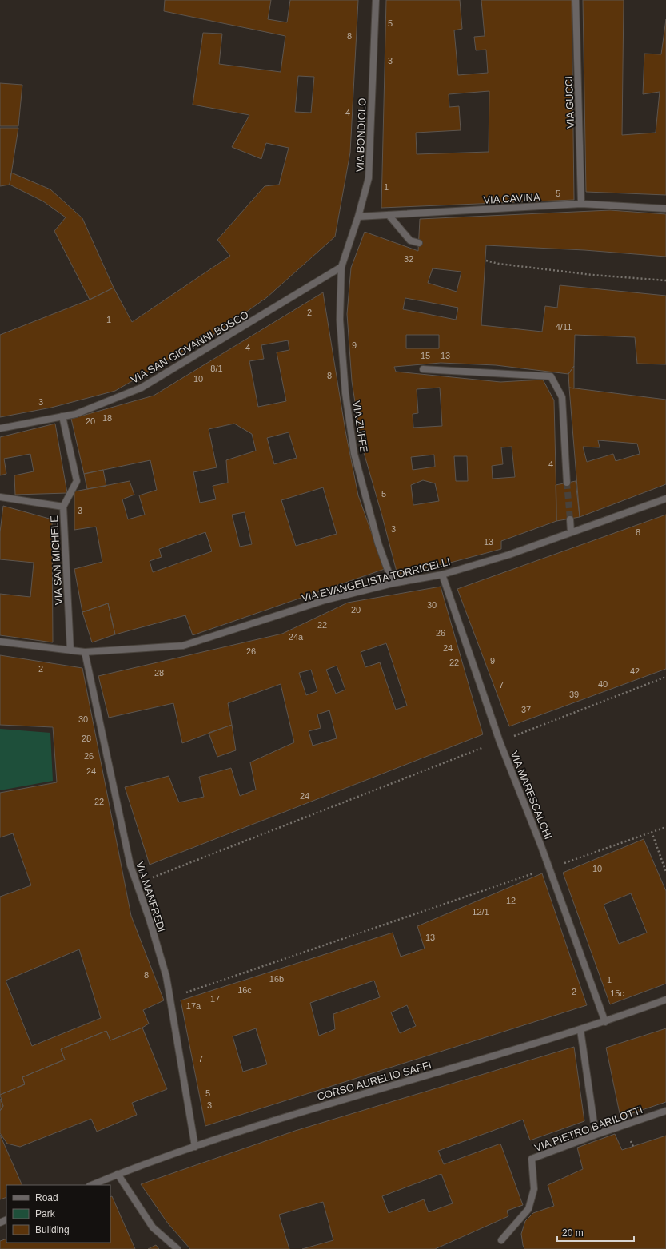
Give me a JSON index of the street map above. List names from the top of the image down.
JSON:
{
  "streets": {
    "street": [
      "VIA GUCCI",
      "VIA BONDIOLO",
      "VIA CAVINA",
      "VIA SAN GIOVANNI BOSCO",
      "VIA ZUFFE",
      "VIA SAN MICHELE",
      "VIA EVANGELISTA TORRICELLI",
      "VIA MARESCALCHI",
      "VIA MANFREDI",
      "CORSO AURELIO SAFFI",
      "VIA PIETRO BARILOTTI"
    ]
  },
  "crossings": [
    ["VIA GUCCI", "VIA CAVINA"],
    ["VIA BONDIOLO", "VIA CAVINA"],
    ["VIA BONDIOLO", "VIA SAN GIOVANNI BOSCO"],
    ["VIA BONDIOLO", "VIA ZUFFE"],
    ["VIA SAN GIOVANNI BOSCO", "VIA ZUFFE"],
    ["VIA SAN GIOVANNI BOSCO", "VIA SAN MICHELE"],
    ["VIA ZUFFE", "VIA EVANGELISTA TORRICELLI"],
    ["VIA SAN MICHELE", "VIA EVANGELISTA TORRICELLI"],
    ["VIA EVANGELISTA TORRICELLI", "VIA MARESCALCHI"],
    ["VIA EVANGELISTA TORRICELLI", "VIA MANFREDI"],
    ["VIA MARESCALCHI", "CORSO AURELIO SAFFI"],
    ["VIA MANFREDI", "CORSO AURELIO SAFFI"]
  ],
  "house_numbers": [
    "5",
    "8",
    "3",
    "4",
    "1",
    "5",
    "32",
    "2",
    "1",
    "4/11",
    "9",
    "4",
    "15",
    "13",
    "8/1",
    "8",
    "10",
    "3",
    "18",
    "20",
    "4",
    "5",
    "3",
    "3",
    "8",
    "13",
    "30",
    "20",
    "22",
    "26",
    "24a",
    "24",
    "26",
    "9",
    "22",
    "2",
    "42",
    "28",
    "40",
    "7",
    "39",
    "37",
    "30",
    "28",
    "26",
    "24",
    "24",
    "22",
    "10",
    "12",
    "12/1",
    "13",
    "8",
    "16b",
    "1",
    "16c",
    "2",
    "15c",
    "17",
    "17a",
    "7",
    "5",
    "3"
  ],
  "legend": ["Road", "Park", "Building"],
  "scale_bar": "20 m"
}
